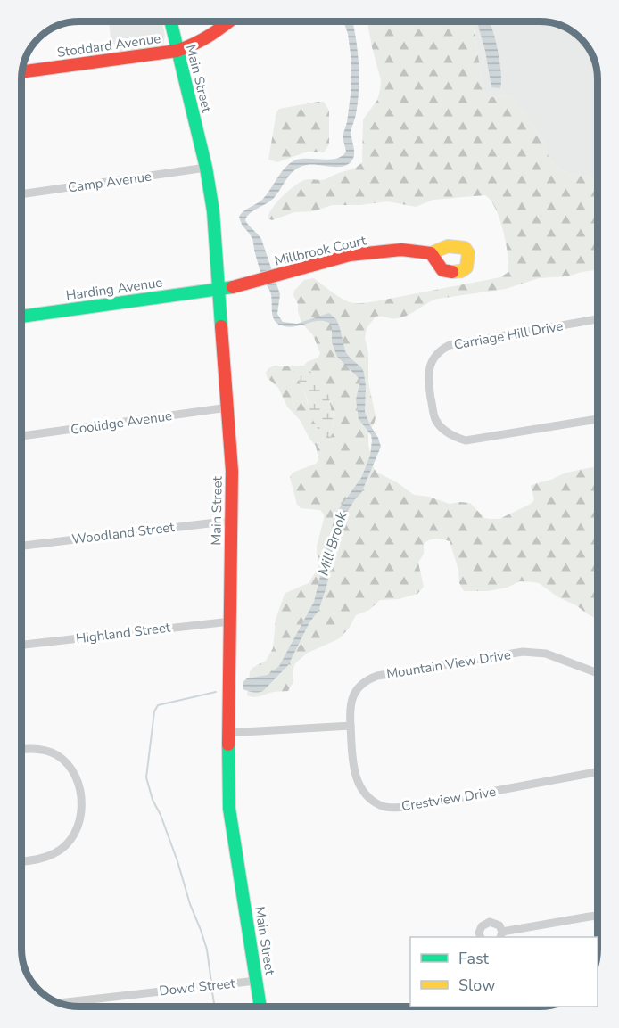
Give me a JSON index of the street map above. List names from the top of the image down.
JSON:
{
  "streets": {
    "main road": [
      "Stoddard Avenue",
      "Main Street",
      "Millbrook Court",
      "Harding Avenue"
    ],
    "street": [
      "Camp Avenue",
      "Carriage Hill Drive",
      "Coolidge Avenue",
      "Woodland Street",
      "Highland Street",
      "Mountain View Drive",
      "Crestview Drive",
      "Dowd Street"
    ]
  },
  "crossings": [
    ["Stoddard Avenue", "Main Street"],
    ["Main Street", "Camp Avenue"],
    ["Main Street", "Millbrook Court"],
    ["Main Street", "Harding Avenue"],
    ["Main Street", "Coolidge Avenue"],
    ["Main Street", "Woodland Street"],
    ["Main Street", "Highland Street"],
    ["Main Street", "Dowd Street"],
    ["Millbrook Court", "Harding Avenue"],
    ["Mountain View Drive", "Crestview Drive"]
  ],
  "water": ["Mill Brook"],
  "legend": ["Fast", "Slow"]
}
